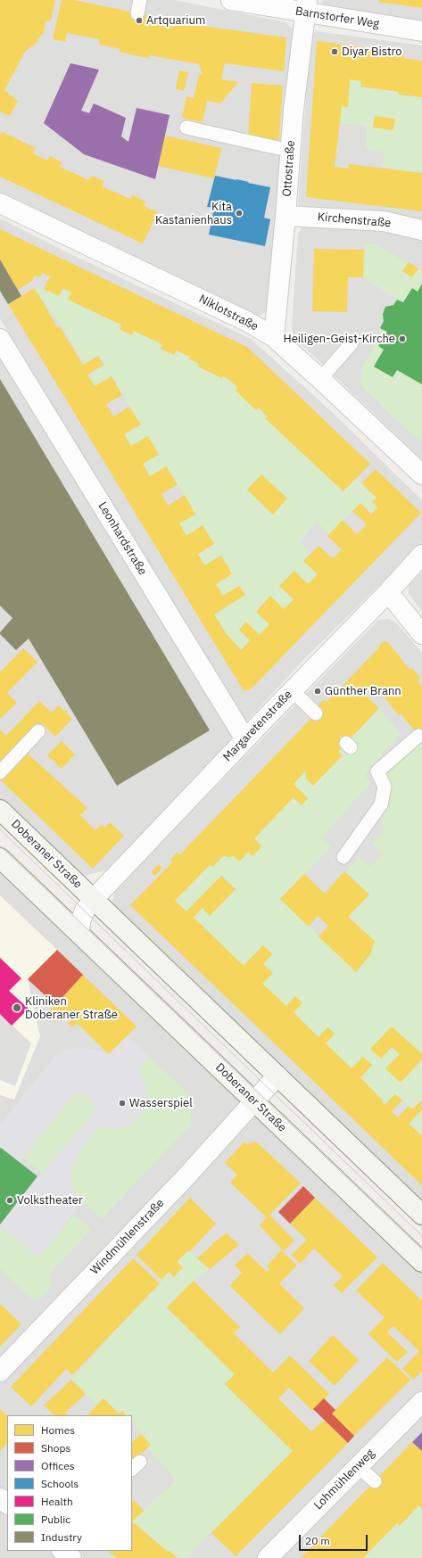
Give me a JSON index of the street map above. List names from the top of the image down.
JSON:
{
  "streets": {
    "street": [
      "Barnstorfer Weg",
      "Ottostraße",
      "Kirchenstraße",
      "Niklotstraße",
      "Leonhardstraße",
      "Margaretenstraße",
      "Doberaner Straße",
      "Windmühlenstraße",
      "Lohmühlenweg"
    ]
  },
  "crossings": [
    ["Barnstorfer Weg", "Ottostraße"],
    ["Ottostraße", "Kirchenstraße"],
    ["Ottostraße", "Niklotstraße"],
    ["Leonhardstraße", "Margaretenstraße"],
    ["Margaretenstraße", "Doberaner Straße"],
    ["Doberaner Straße", "Windmühlenstraße"]
  ],
  "places": [
    "Artquarium",
    "Diyar Bistro",
    "Kita Kastanienhaus",
    "Heiligen-Geist-Kirche",
    "Günther Brann",
    "Kliniken Doberaner Straße",
    "Wasserspiel",
    "Volkstheater"
  ],
  "legend": [
    "Homes",
    "Shops",
    "Offices",
    "Schools",
    "Health",
    "Public",
    "Industry"
  ],
  "scale_bar": "20 m"
}
